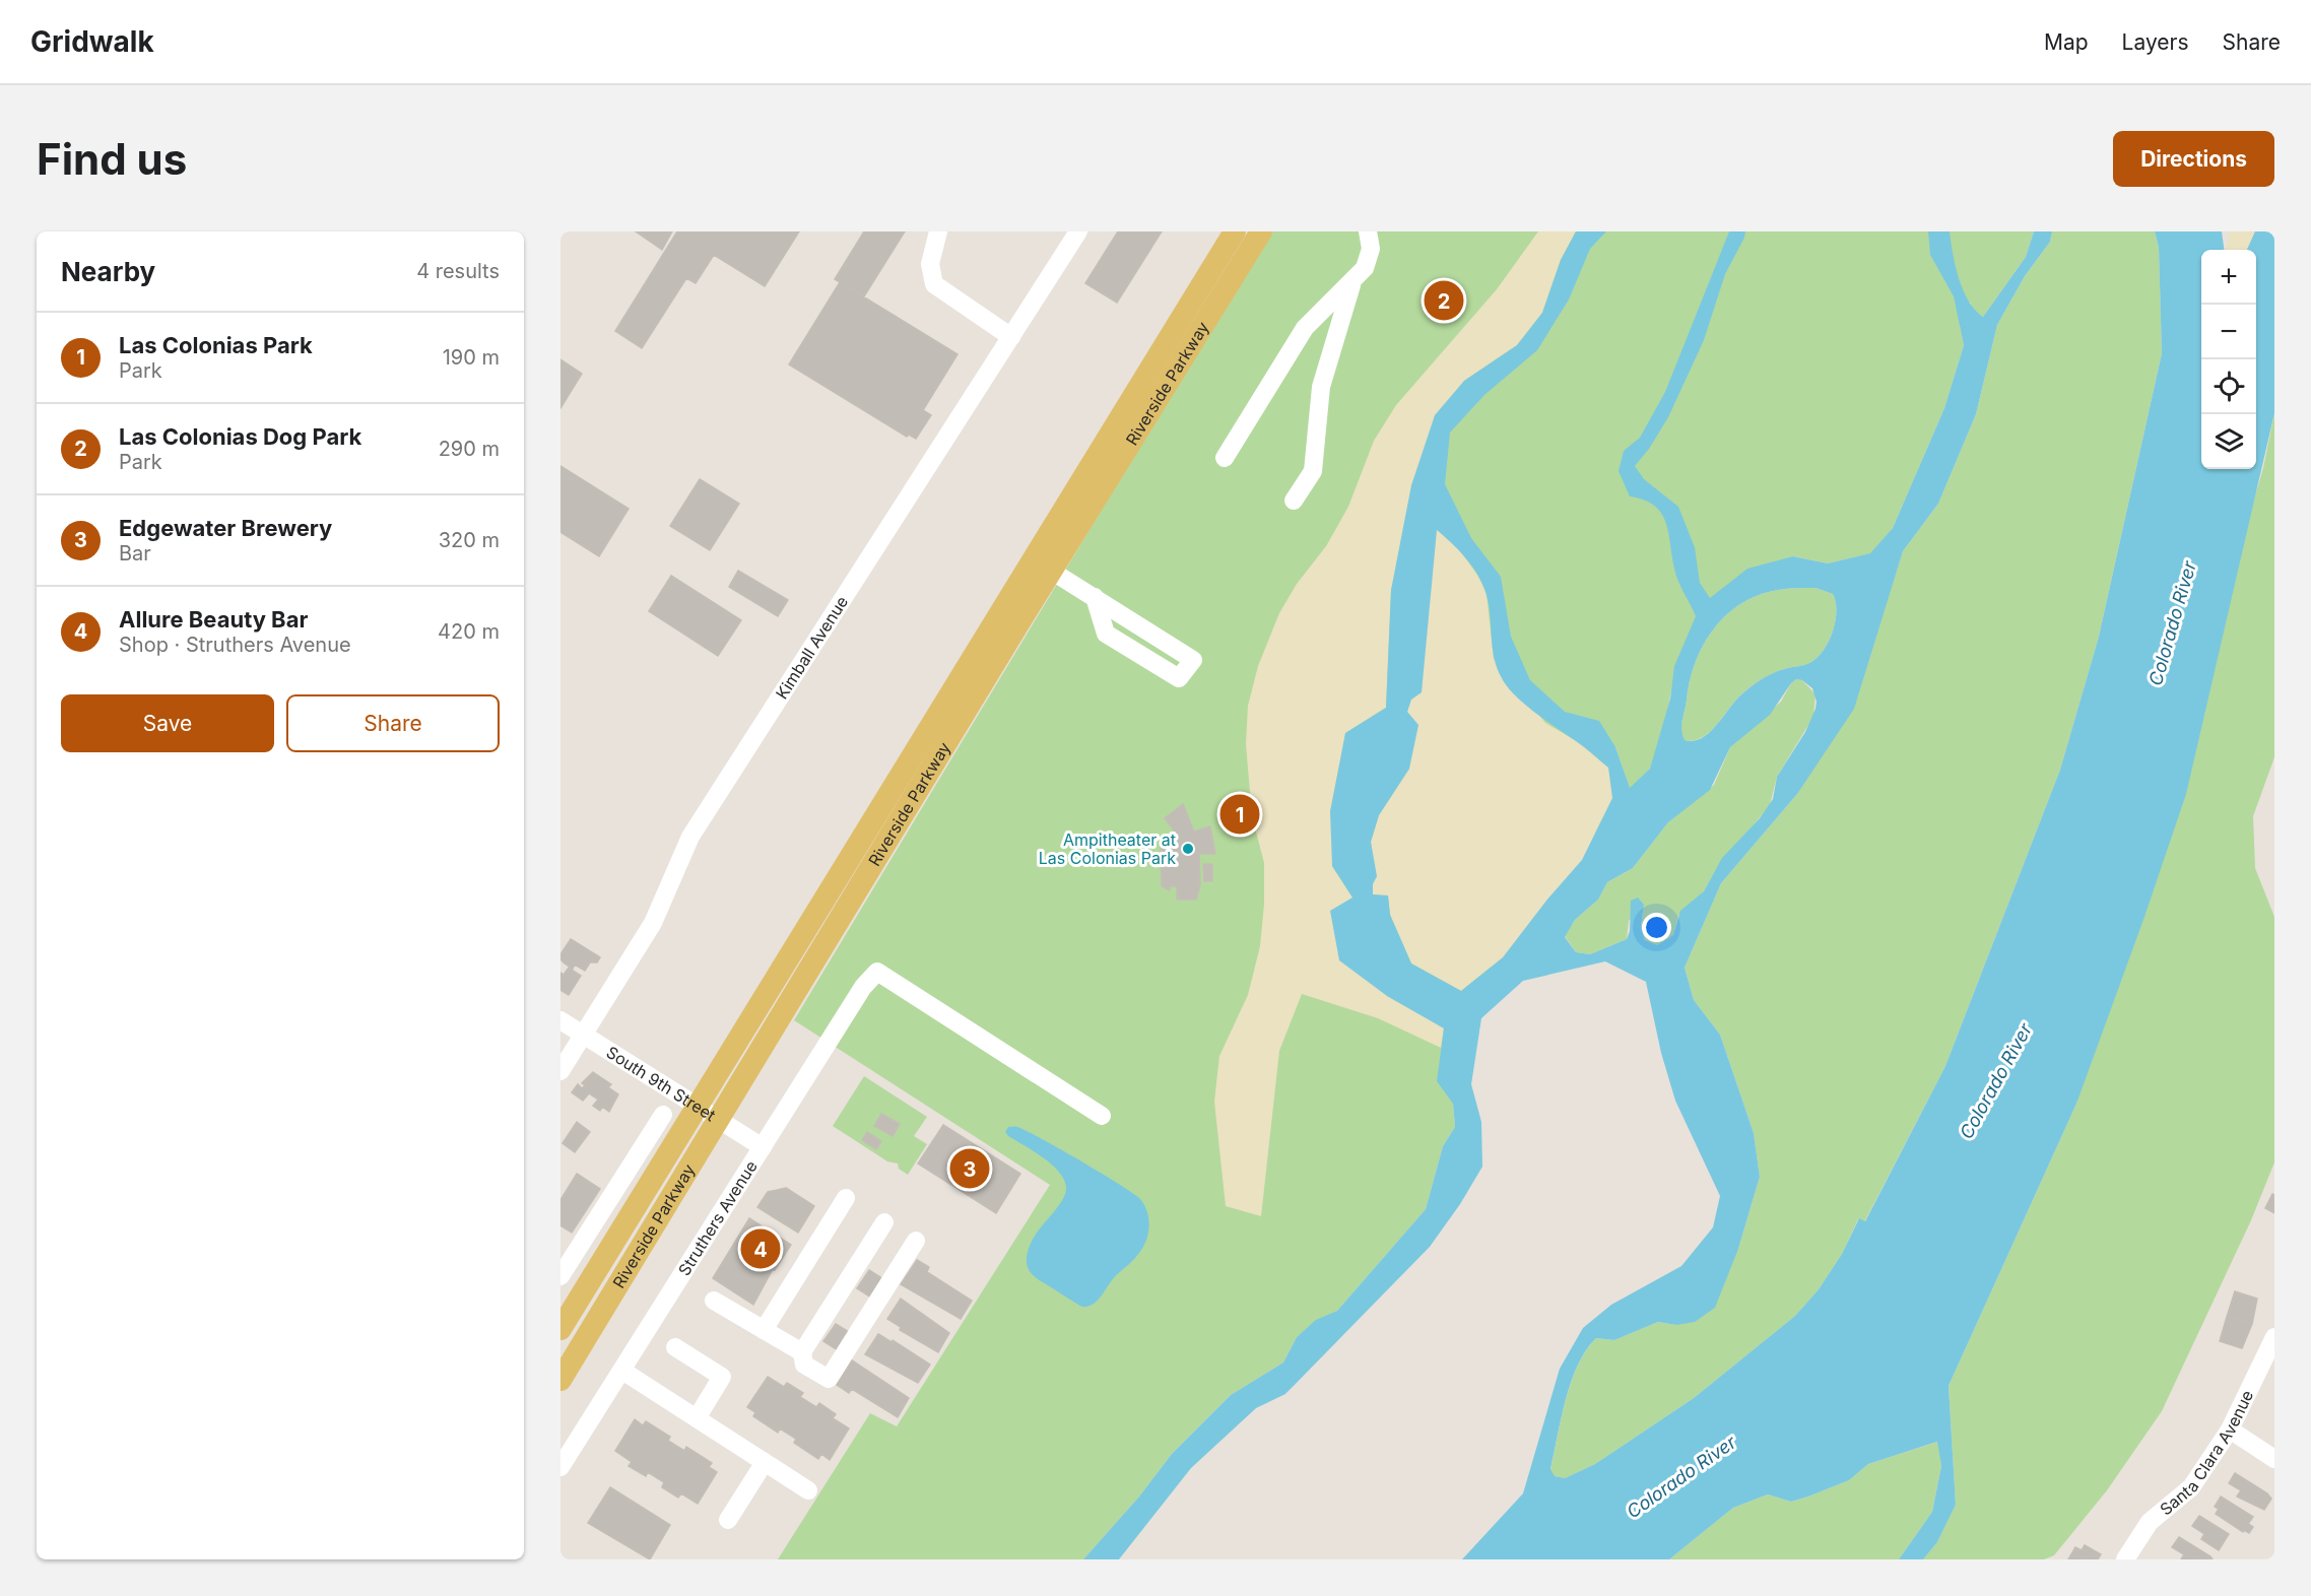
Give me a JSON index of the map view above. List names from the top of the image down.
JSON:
{
  "streets": {
    "main road": ["Riverside Parkway"],
    "street": [
      "Kimball Avenue",
      "South 9th Street",
      "Struthers Avenue",
      "Santa Clara Avenue"
    ]
  },
  "crossings": [
    ["Riverside Parkway", "South 9th Street"],
    ["Kimball Avenue", "South 9th Street"],
    ["South 9th Street", "Struthers Avenue"]
  ],
  "water": ["Colorado River"],
  "places": ["Ampitheater at Las Colonias Park"],
  "page": {
    "header": "Gridwalk",
    "nav": ["Map", "Layers", "Share"],
    "buttons": [
      "Directions",
      ["Save", "Share"]
    ],
    "title": "Find us",
    "heading": ["Nearby", "4 results"],
    "map_buttons": ["+", "−"],
    "pins": [
      "2",
      "1",
      "3",
      "4"
    ],
    "list": [
      {
        "mark": "1",
        "name": "Las Colonias Park",
        "note": "Park",
        "value": "190 m"
      },
      {
        "mark": "2",
        "name": "Las Colonias Dog Park",
        "note": "Park",
        "value": "290 m"
      },
      {
        "mark": "3",
        "name": "Edgewater Brewery",
        "note": "Bar",
        "value": "320 m"
      },
      {
        "mark": "4",
        "name": "Allure Beauty Bar",
        "note": "Shop · Struthers Avenue",
        "value": "420 m"
      }
    ]
  }
}
